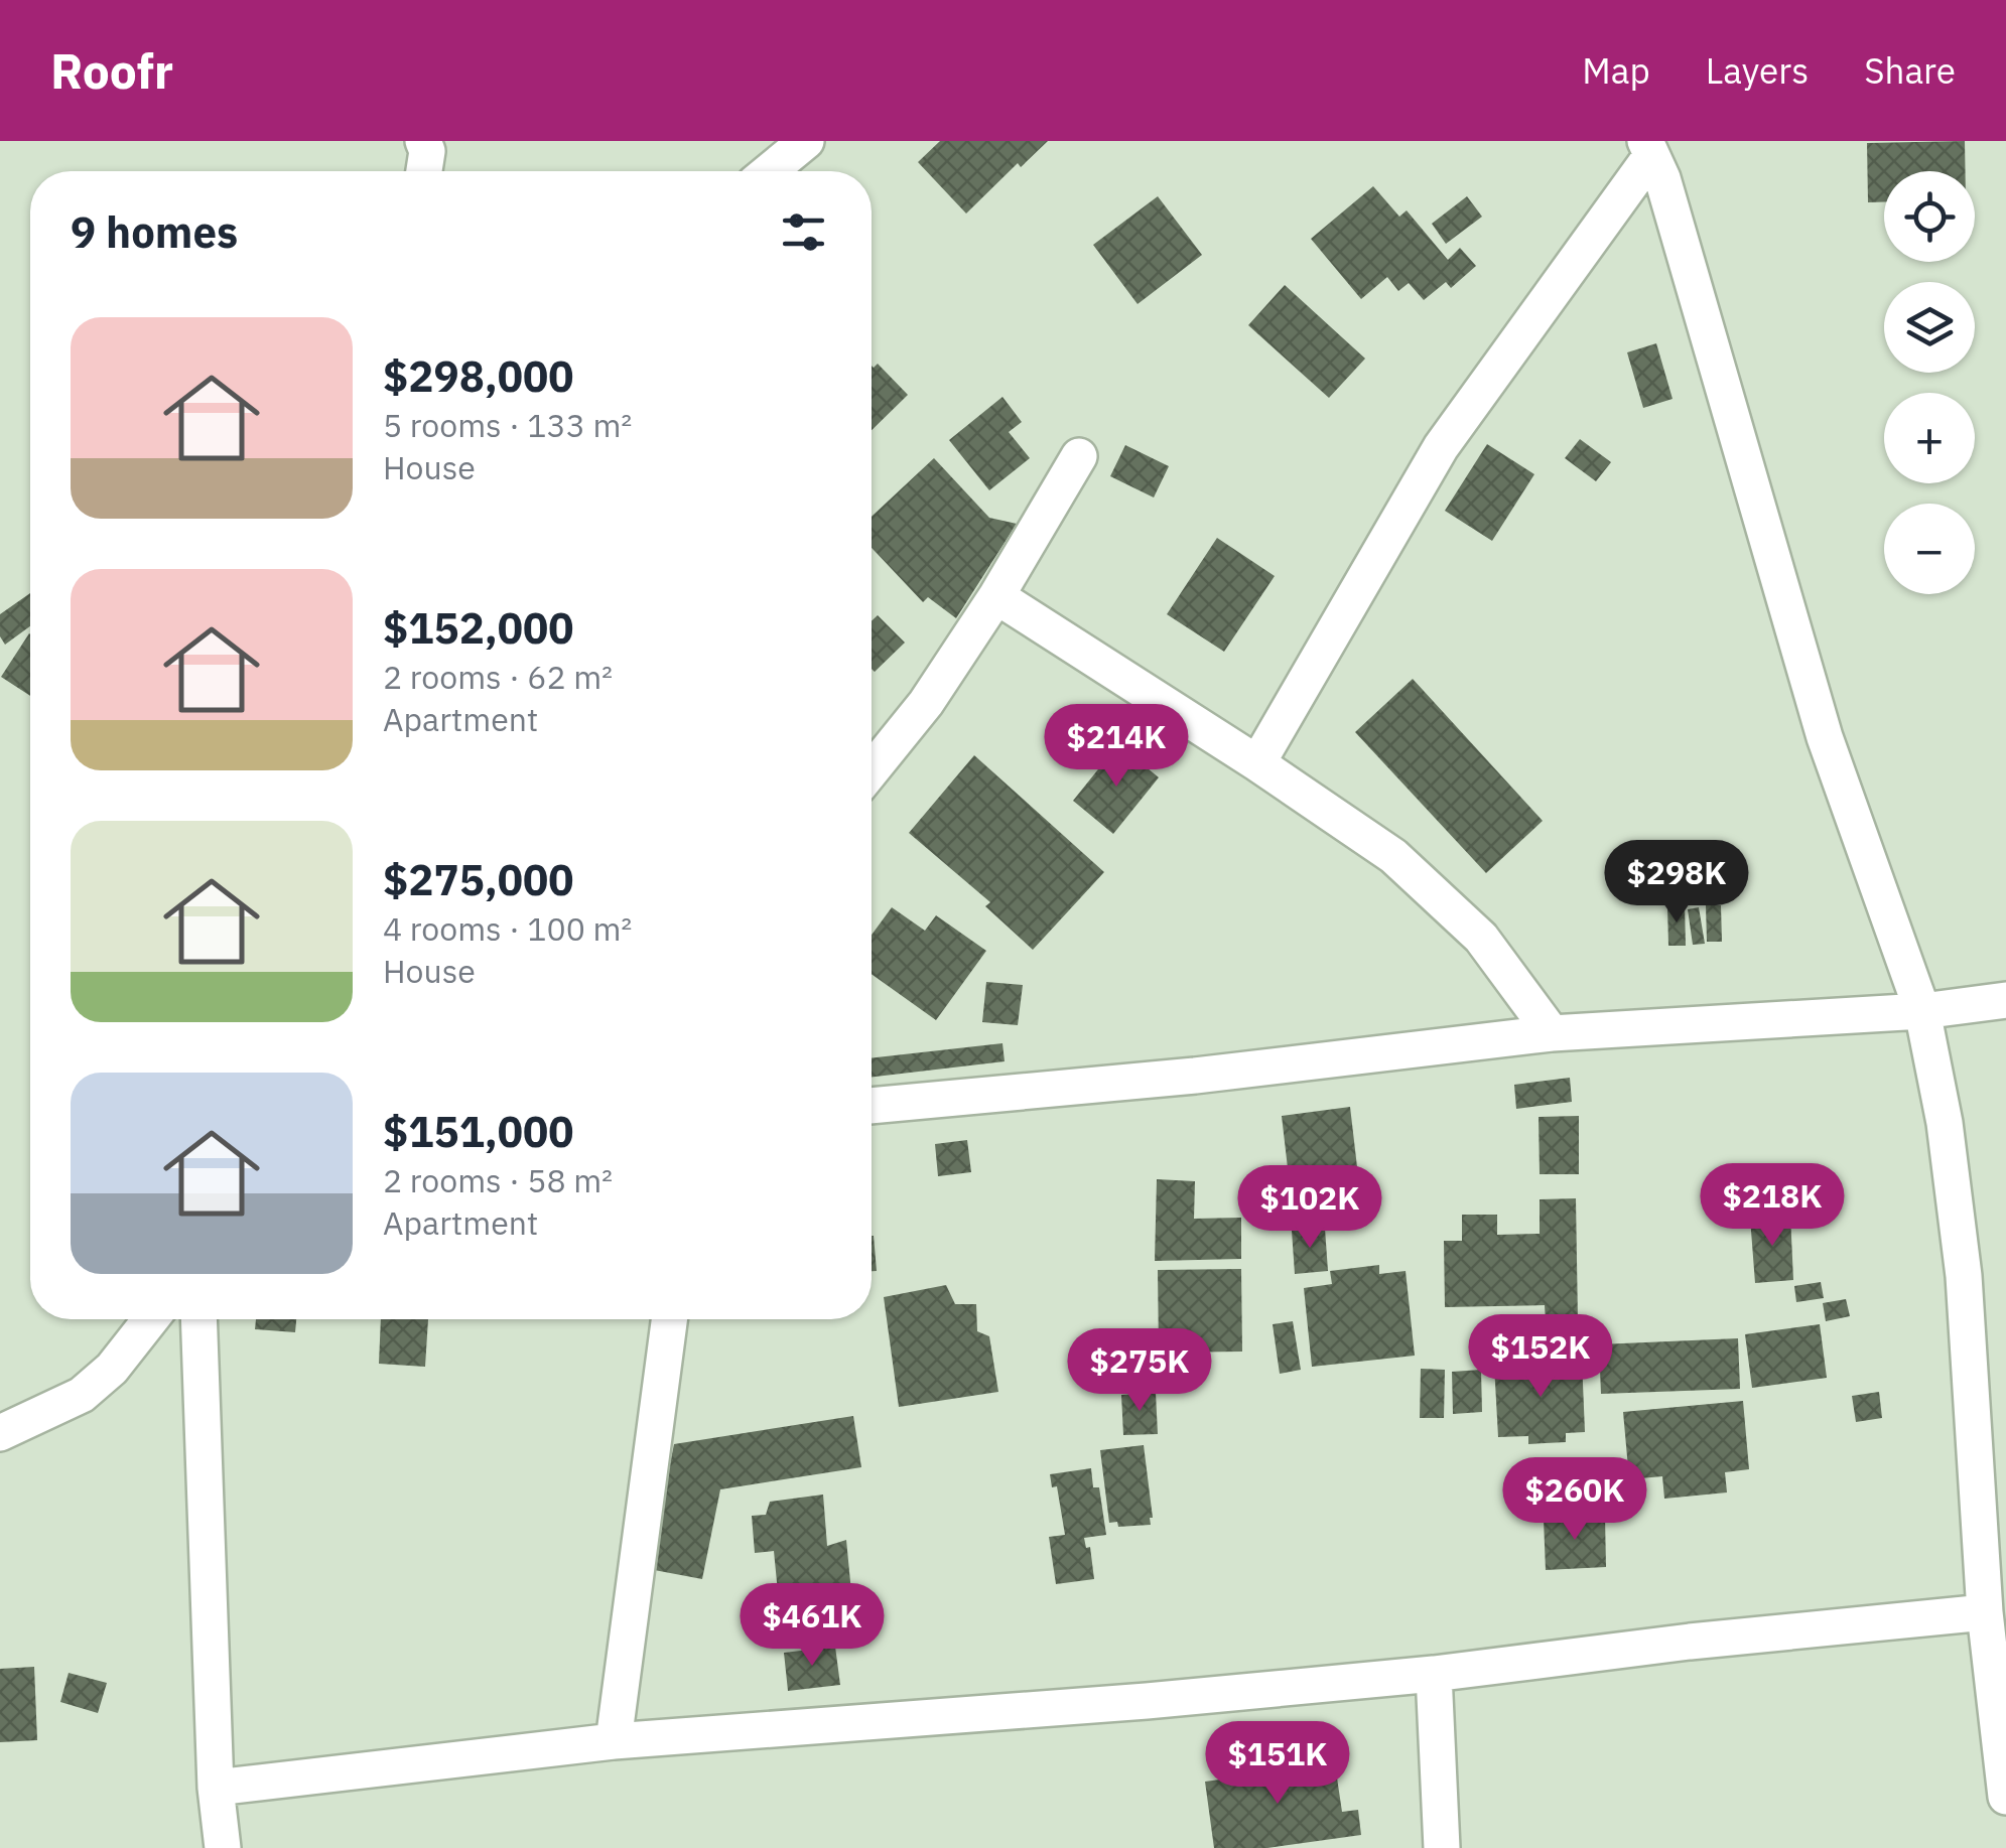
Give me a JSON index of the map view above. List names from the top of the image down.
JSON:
{
  "page": {
    "header": "Roofr",
    "nav": ["Map", "Layers", "Share"],
    "map_buttons": ["+", "−"],
    "heading": "9 homes",
    "list": [
      {
        "name": "$298,000",
        "note": "5 rooms · 133 m² · House"
      },
      {
        "name": "$152,000",
        "note": "2 rooms · 62 m² · Apartment"
      },
      {
        "name": "$275,000",
        "note": "4 rooms · 100 m² · House"
      },
      {
        "name": "$151,000",
        "note": "2 rooms · 58 m² · Apartment"
      }
    ],
    "price": [
      "$214K",
      "$298K",
      "$218K",
      "$102K",
      "$152K",
      "$275K",
      "$260K",
      "$461K",
      "$151K"
    ]
  }
}
